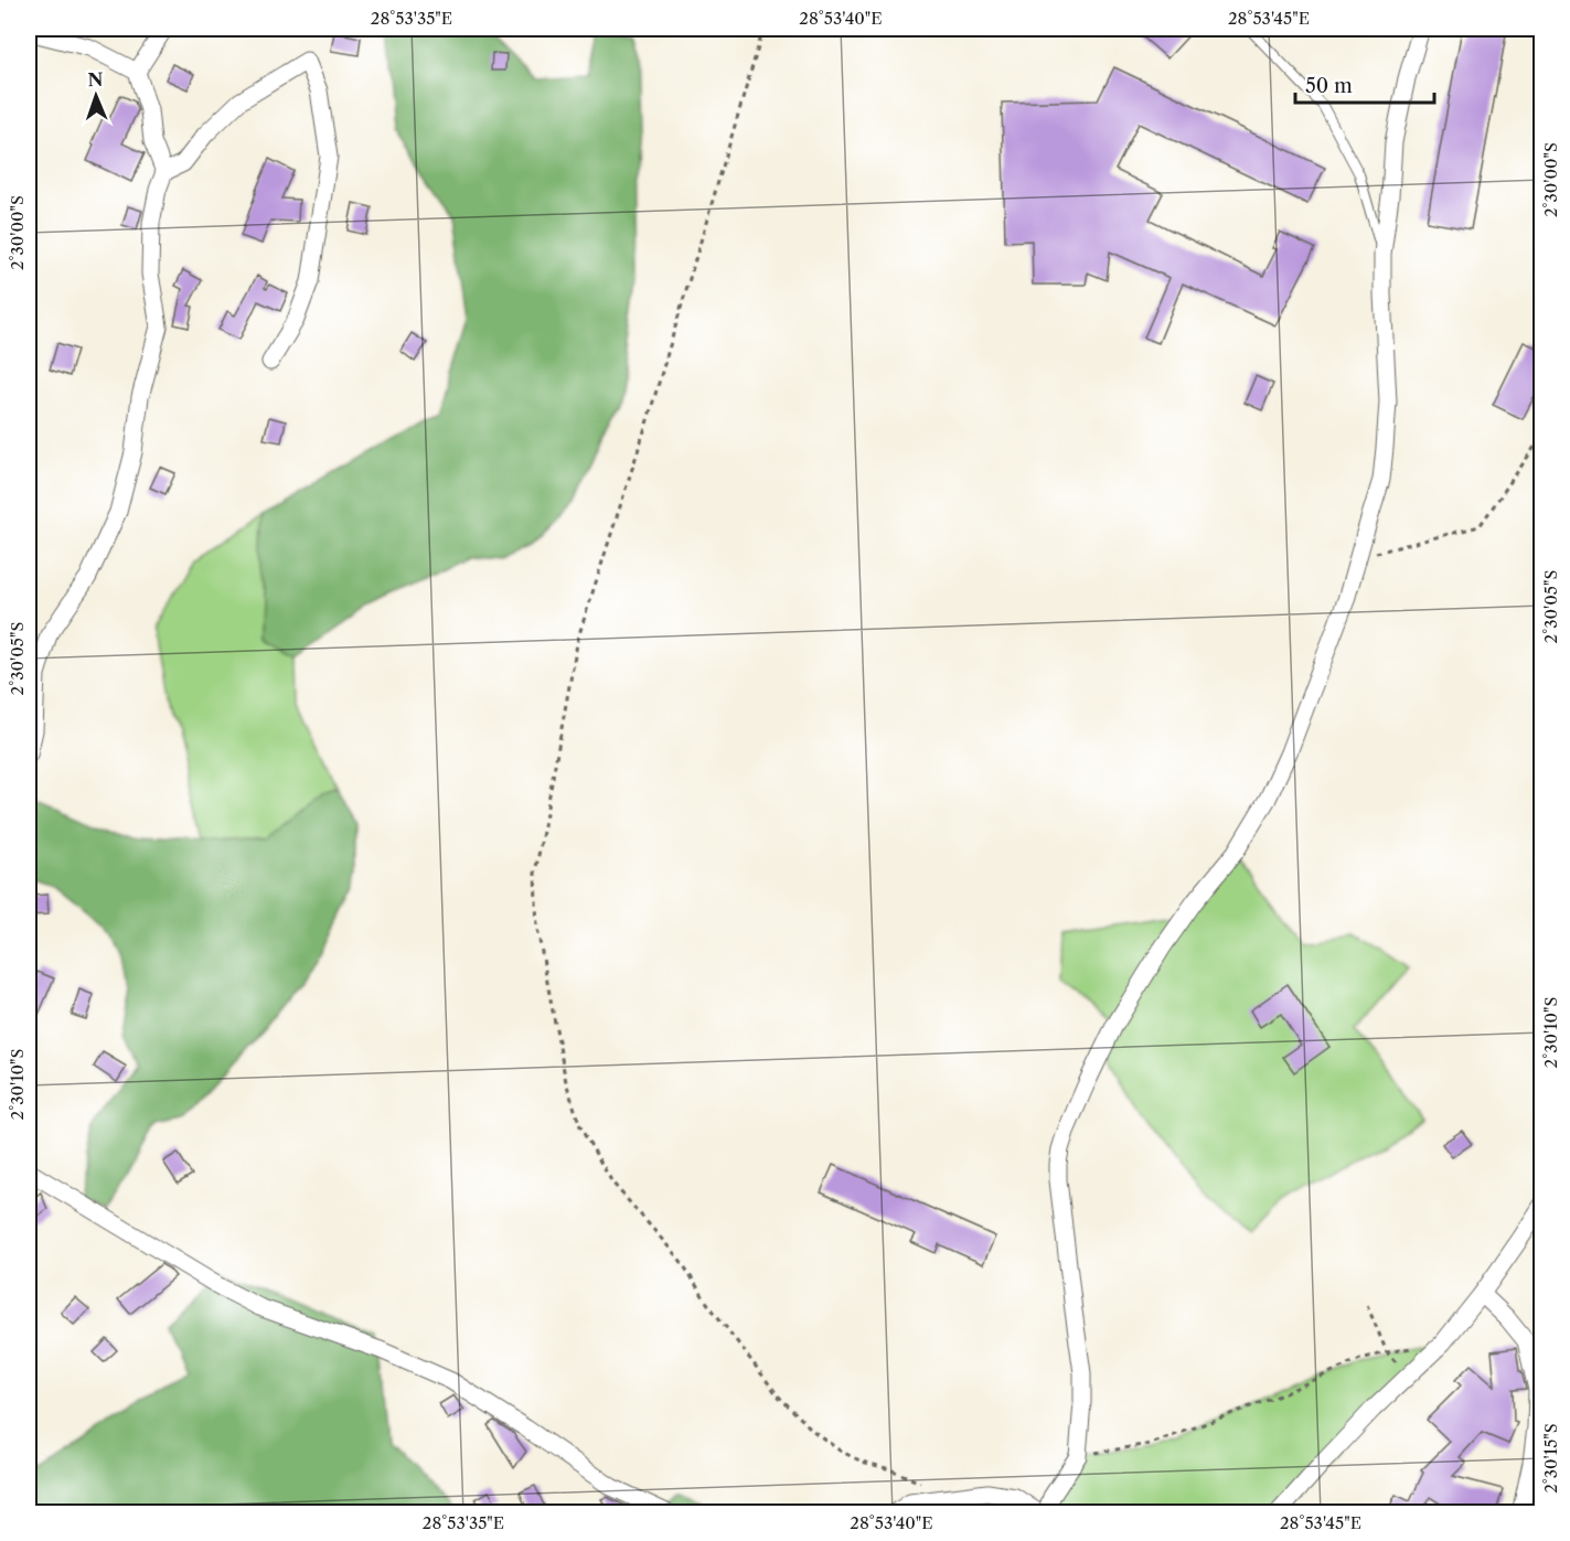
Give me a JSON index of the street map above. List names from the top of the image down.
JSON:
{
  "scale_bar": "50 m",
  "north": "top",
  "coordinates": [
    "28°53'35\"E",
    "28°53'40\"E",
    "28°53'45\"E",
    "2°30'00\"S",
    "2°30'05\"S",
    "2°30'10\"S",
    "2°30'15\"S"
  ]
}
